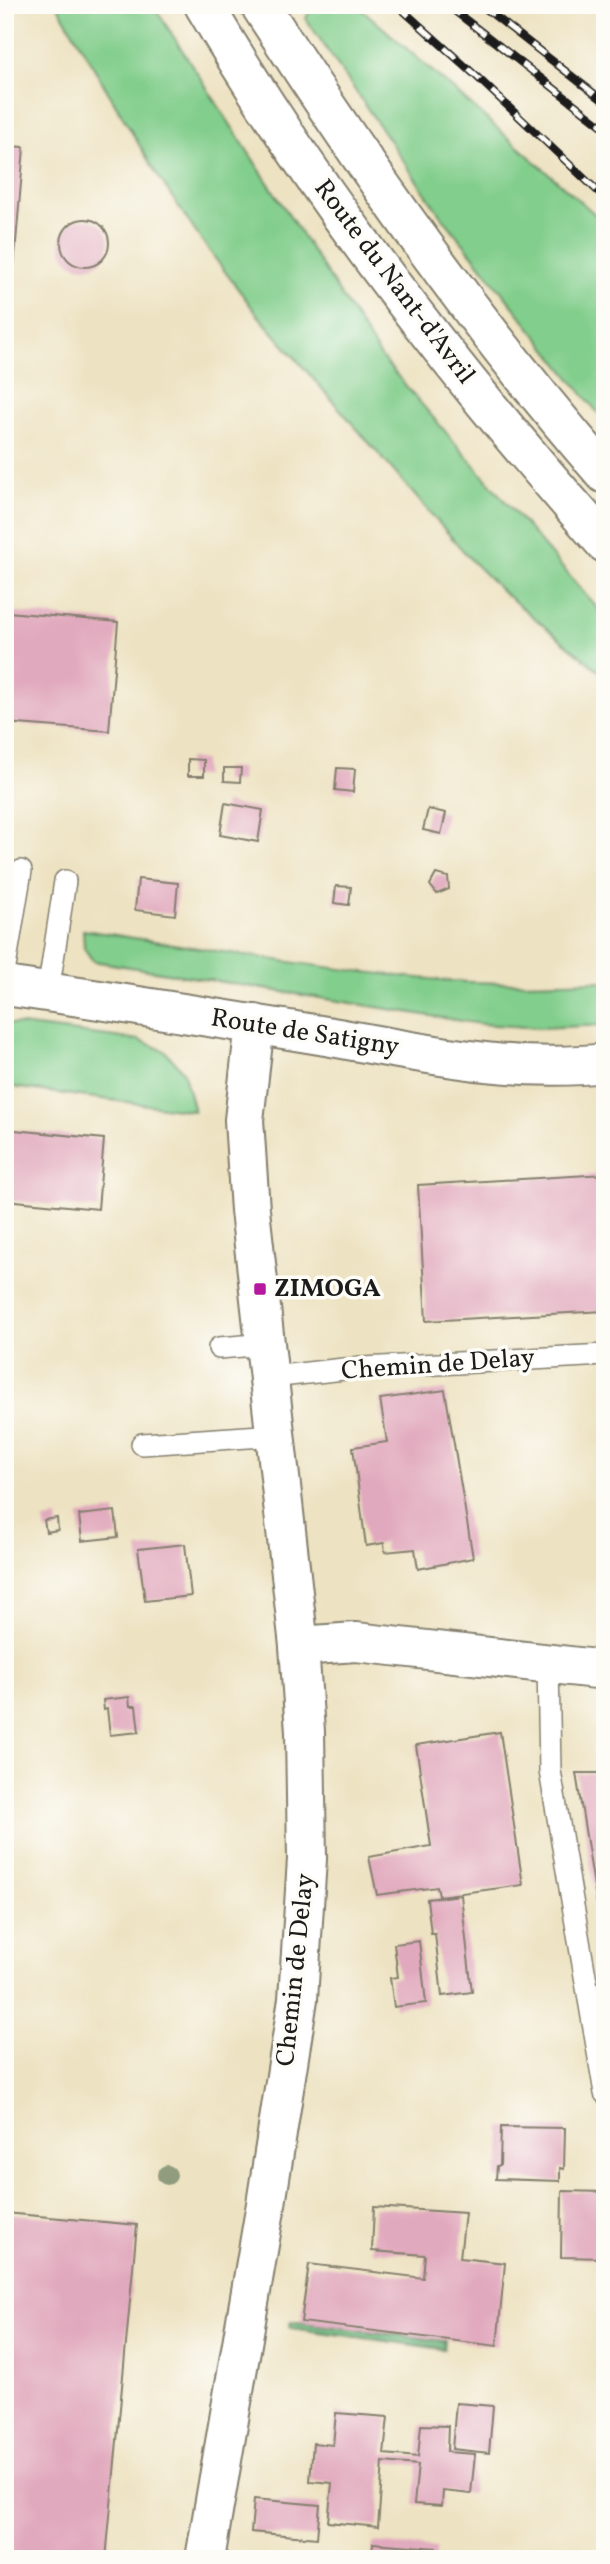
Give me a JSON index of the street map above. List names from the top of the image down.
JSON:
{
  "streets": {
    "street": ["Route du Nant-d'Avril", "Route de Satigny", "Chemin de Delay"]
  },
  "crossings": [
    ["Route de Satigny", "Chemin de Delay"]
  ],
  "places": {
    "transit": ["ZIMOGA"]
  }
}
